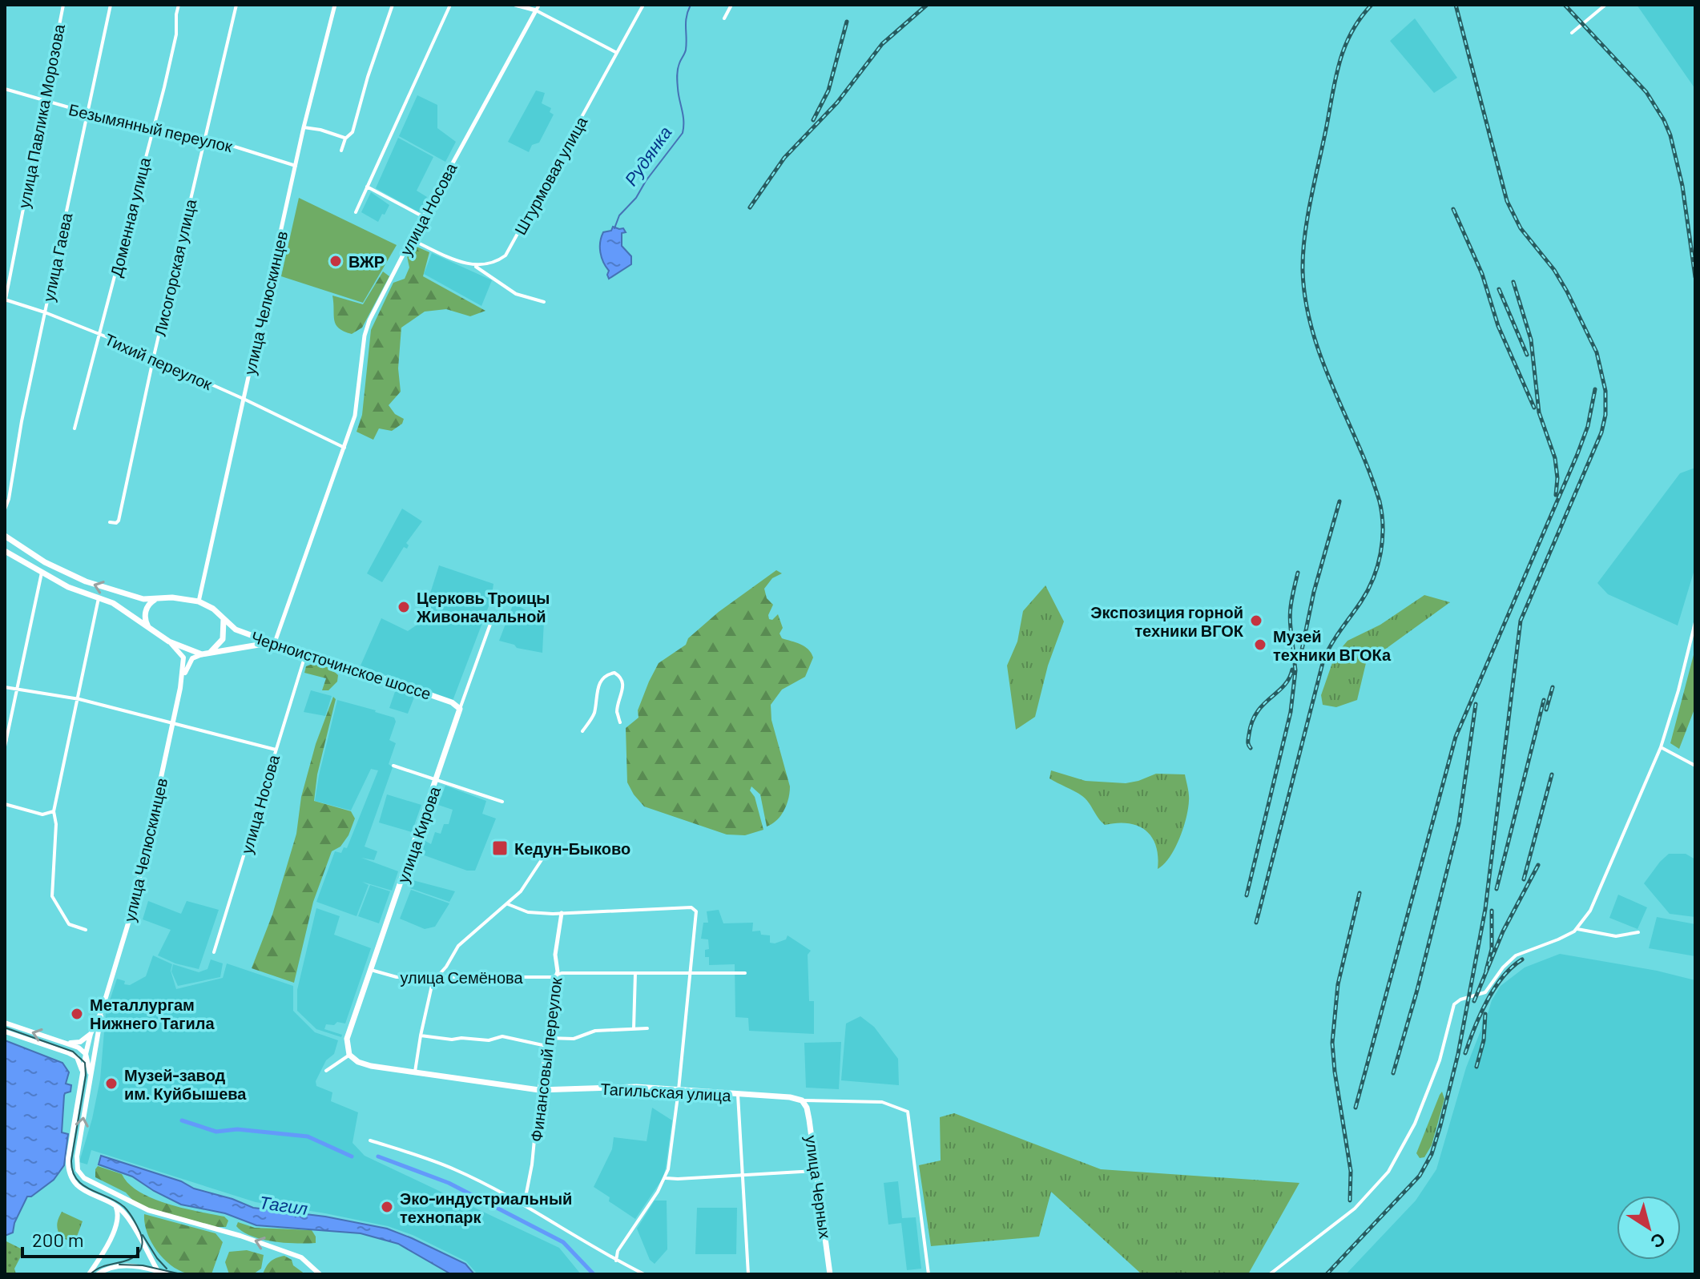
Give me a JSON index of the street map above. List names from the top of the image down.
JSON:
{
  "streets": {
    "main road": [
      "улица Челюскинцев",
      "Черноисточинское шоссе",
      "улица Кирова",
      "Тагильская улица",
      "улица Черных"
    ],
    "street": [
      "улица Павлика Морозова",
      "Безымянный переулок",
      "Штурмовая улица",
      "улица Носова",
      "Доменная улица",
      "улица Гаева",
      "Лисогорская улица",
      "Тихий переулок",
      "улица Семёнова",
      "Финансовый переулок"
    ]
  },
  "crossings": [
    ["улица Павлика Морозова", "Безымянный переулок"],
    ["улица Павлика Морозова", "Тихий переулок"],
    ["Безымянный переулок", "Доменная улица"],
    ["Безымянный переулок", "улица Гаева"],
    ["Безымянный переулок", "Лисогорская улица"],
    ["Безымянный переулок", "улица Челюскинцев"],
    ["улица Носова", "Тихий переулок"],
    ["улица Носова", "Черноисточинское шоссе"],
    ["Доменная улица", "Тихий переулок"],
    ["улица Гаева", "Тихий переулок"],
    ["Лисогорская улица", "Тихий переулок"],
    ["улица Челюскинцев", "Тихий переулок"],
    ["улица Челюскинцев", "Черноисточинское шоссе"],
    ["Черноисточинское шоссе", "улица Кирова"],
    ["улица Кирова", "улица Семёнова"],
    ["улица Кирова", "Тагильская улица"],
    ["улица Семёнова", "Финансовый переулок"],
    ["Финансовый переулок", "Тагильская улица"],
    ["Тагильская улица", "улица Черных"]
  ],
  "water": ["Рудянка", "Тагил"],
  "places": {
    "other": [
      "ВЖР",
      "Церковь Троицы Живоначальной",
      "Экспозиция горной техники ВГОК",
      "Музей техники ВГОКа",
      "Металлургам Нижнего Тагила",
      "Музей-завод им. Куйбышева",
      "Эко-индустриальный технопарк"
    ],
    "transit": ["Кедун-Быково"]
  },
  "scale_bar": "200 m",
  "north": "bottom right"
}
